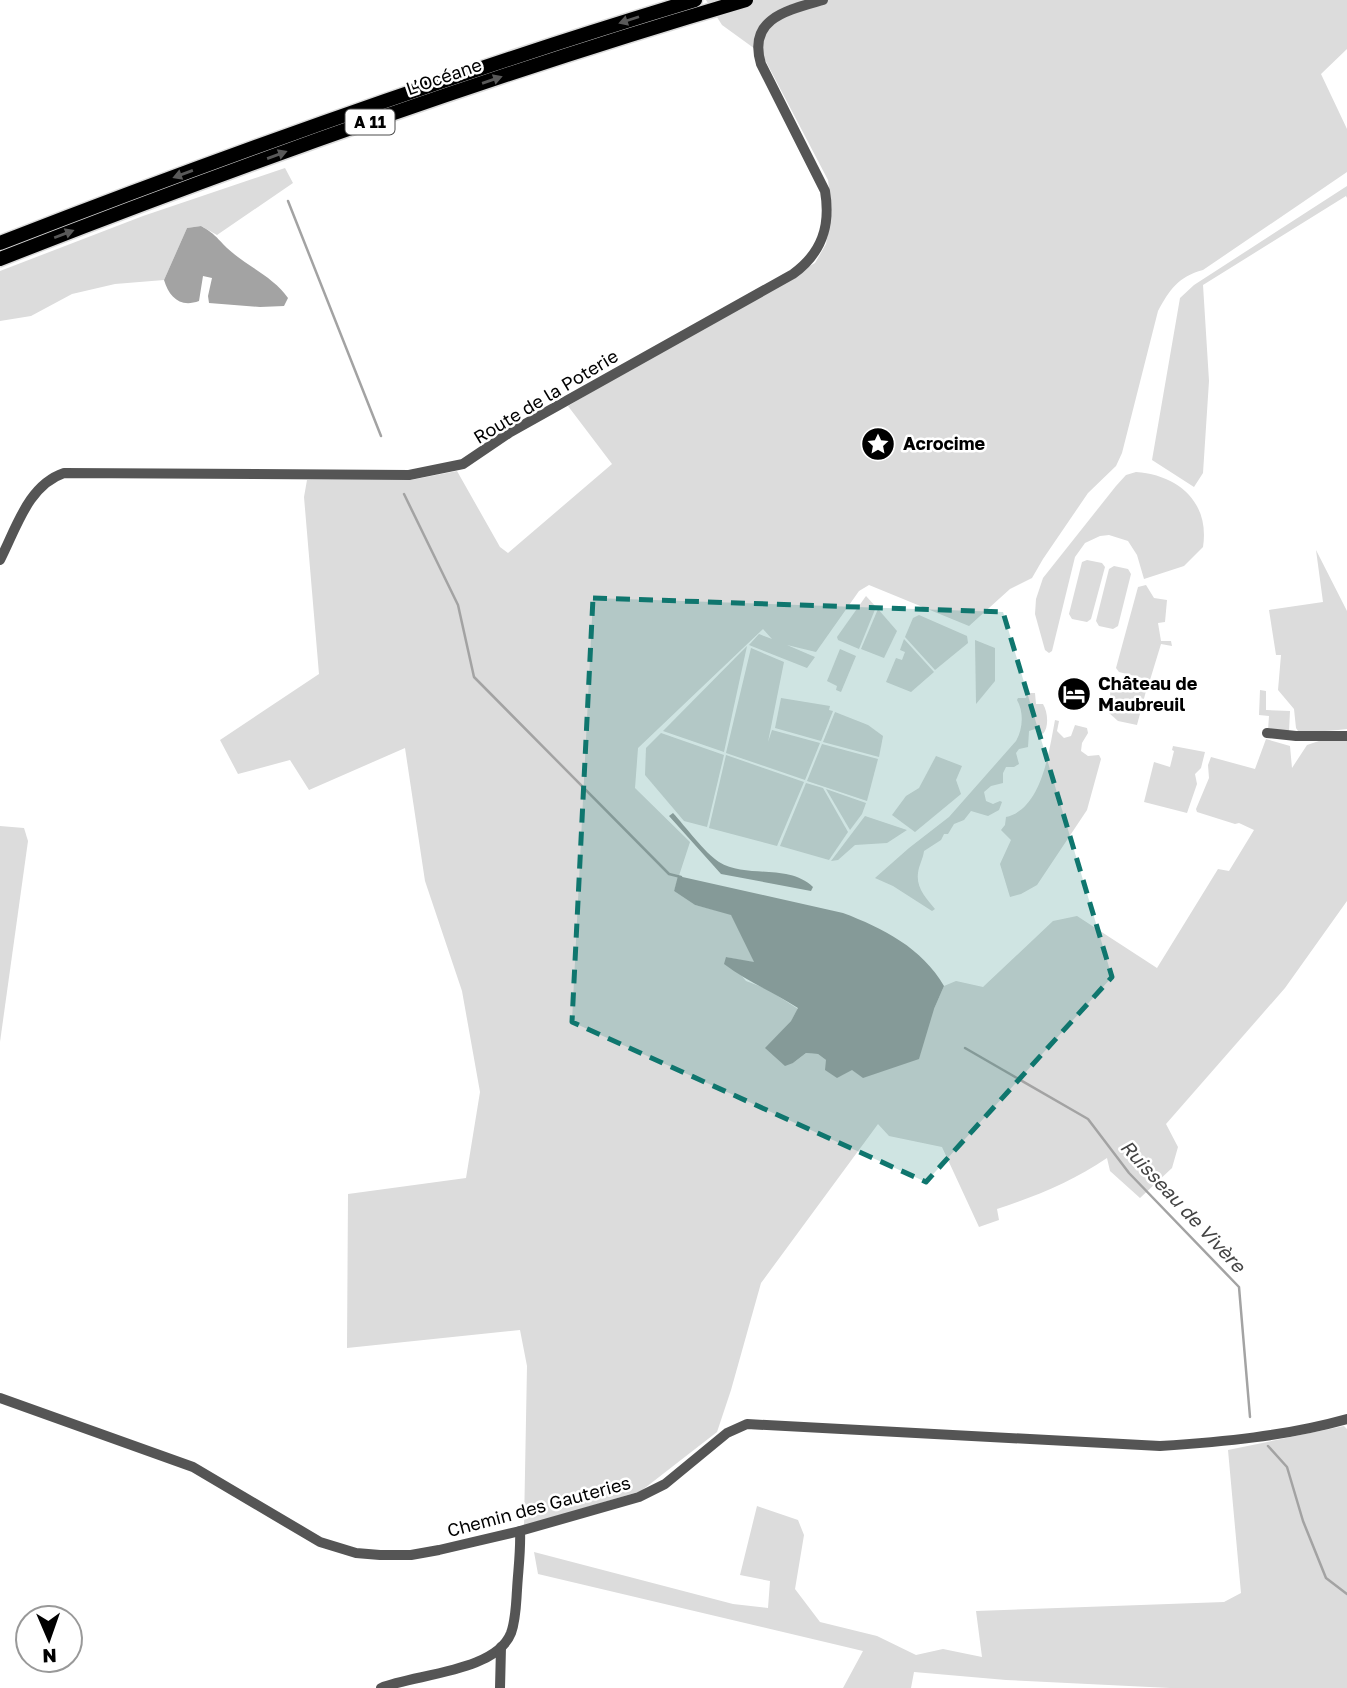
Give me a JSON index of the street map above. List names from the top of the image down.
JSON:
{
  "streets": {
    "highway": ["L’Océane", "A 11"],
    "street": ["Route de la Poterie", "Chemin des Gauteries"]
  },
  "water": ["Ruisseau de Vivère"],
  "places": {
    "place": ["Acrocime"],
    "hotel": ["Château de Maubreuil"]
  },
  "north": "bottom"
}
